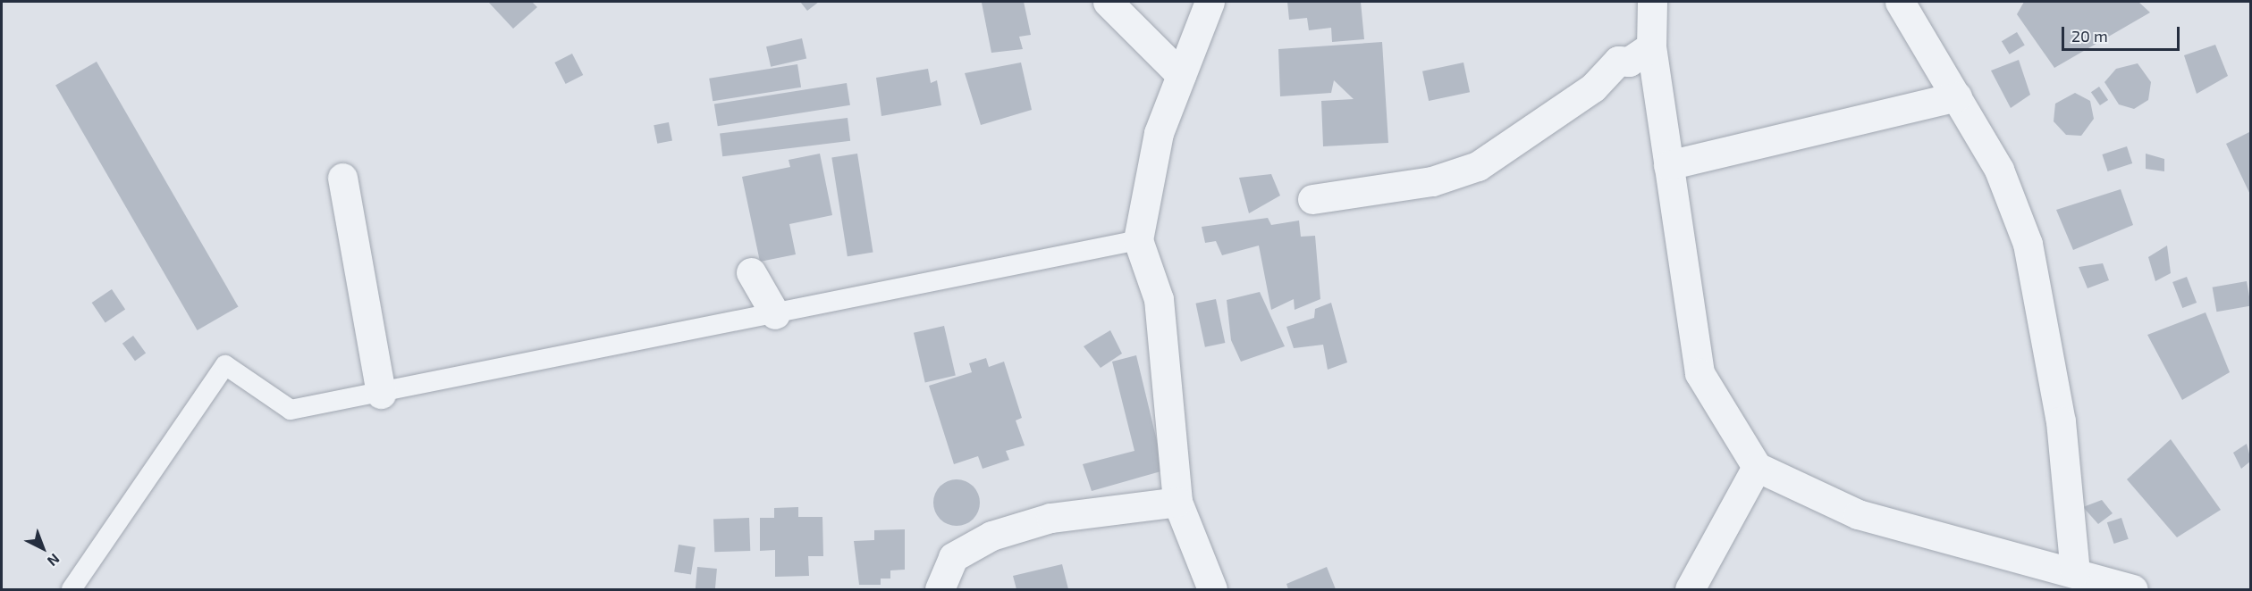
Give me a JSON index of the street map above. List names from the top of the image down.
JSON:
{
  "scale_bar": "20 m",
  "north": "bottom right"
}
